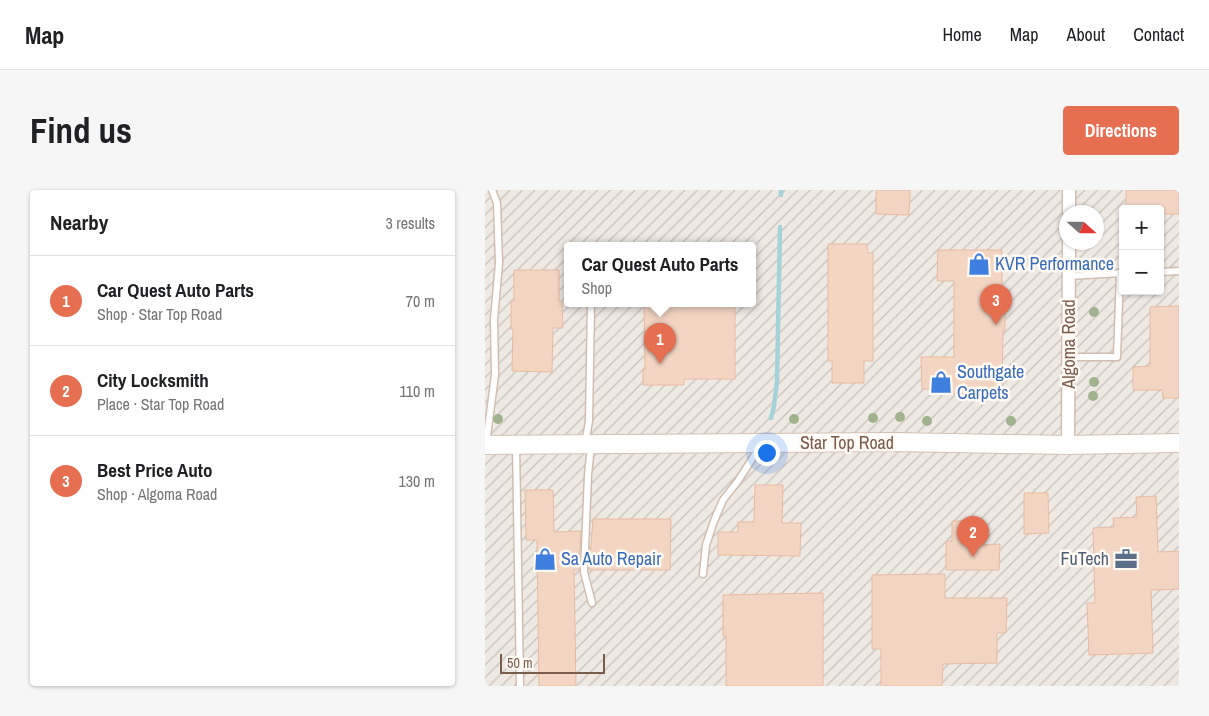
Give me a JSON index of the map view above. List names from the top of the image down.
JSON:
{
  "streets": {
    "street": ["Algoma Road", "Star Top Road"]
  },
  "crossings": [
    ["Algoma Road", "Star Top Road"]
  ],
  "places": {
    "shop": ["KVR Performance", "Southgate Carpets", "Sa Auto Repair"],
    "office": ["FuTech"]
  },
  "scale_bar": "50 m",
  "north": "right",
  "page": {
    "header": "Map",
    "nav": [
      "Home",
      "Map",
      "About",
      "Contact"
    ],
    "buttons": "Directions",
    "title": "Find us",
    "heading": ["Nearby", "3 results"],
    "map_buttons": ["+", "−"],
    "popup": ["Car Quest Auto Parts", "Shop"],
    "list": [
      {
        "mark": "1",
        "name": "Car Quest Auto Parts",
        "note": "Shop · Star Top Road",
        "value": "70 m"
      },
      {
        "mark": "2",
        "name": "City Locksmith",
        "note": "Place · Star Top Road",
        "value": "110 m"
      },
      {
        "mark": "3",
        "name": "Best Price Auto",
        "note": "Shop · Algoma Road",
        "value": "130 m"
      }
    ],
    "pins": ["3", "1", "2"],
    "scale": "50 m"
  }
}
